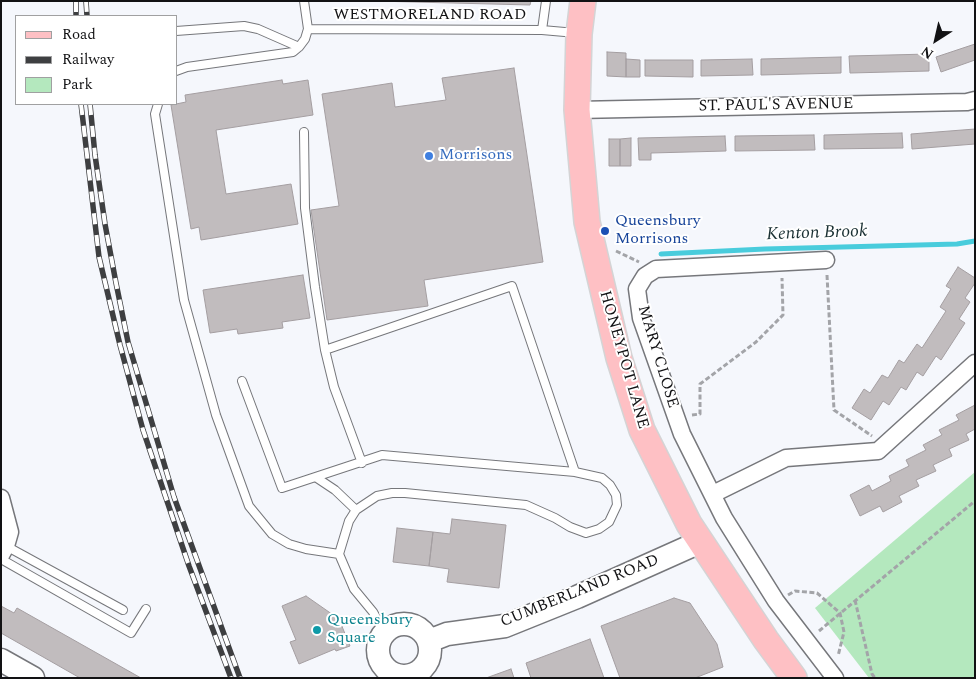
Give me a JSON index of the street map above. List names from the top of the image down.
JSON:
{
  "streets": {
    "main road": ["HONEYPOT LANE"],
    "street": ["ST. PAUL'S AVENUE", "MARY CLOSE", "CUMBERLAND ROAD"],
    "lane": ["WESTMORELAND ROAD"]
  },
  "crossings": [
    ["WESTMORELAND ROAD", "HONEYPOT LANE"],
    ["ST. PAUL'S AVENUE", "HONEYPOT LANE"],
    ["HONEYPOT LANE", "CUMBERLAND ROAD"]
  ],
  "water": ["Kenton Brook"],
  "places": ["Morrisons", "Queensbury Morrisons", "Queensbury Square"],
  "legend": ["Road", "Railway", "Park"],
  "north": "bottom left"
}
